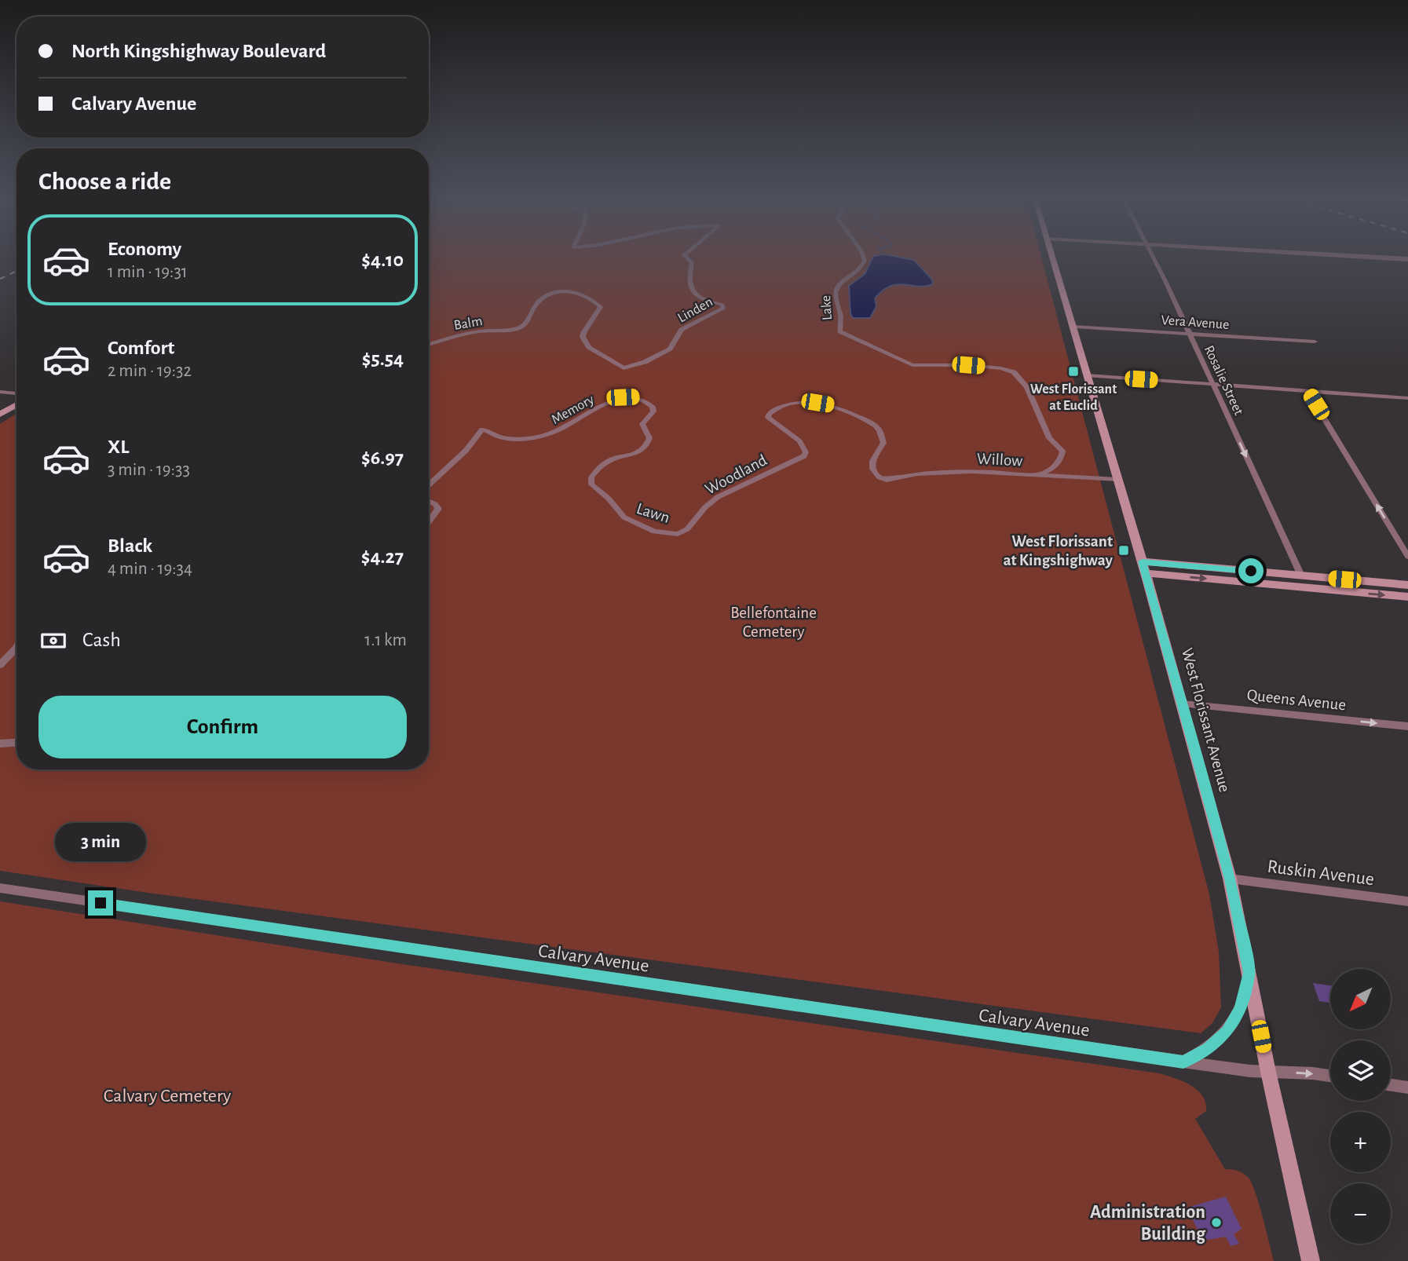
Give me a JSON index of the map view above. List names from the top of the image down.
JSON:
{
  "streets": {
    "main road": ["West Florissant Avenue"],
    "street": [
      "Lake",
      "Linden",
      "Vera Avenue",
      "Balm",
      "Rosalie Street",
      "Memory",
      "Willow",
      "Woodland",
      "Lawn",
      "Queens Avenue",
      "Ruskin Avenue",
      "Calvary Avenue"
    ]
  },
  "crossings": [
    ["Lake", "Willow"],
    ["Linden", "Balm"],
    ["Vera Avenue", "Rosalie Street"],
    ["Vera Avenue", "West Florissant Avenue"],
    ["Memory", "Lawn"],
    ["Willow", "Woodland"],
    ["Willow", "West Florissant Avenue"],
    ["Woodland", "Lawn"],
    ["Queens Avenue", "West Florissant Avenue"],
    ["West Florissant Avenue", "Ruskin Avenue"],
    ["West Florissant Avenue", "Calvary Avenue"]
  ],
  "one_way": ["Rosalie Street", "Queens Avenue"],
  "parks": ["Bellefontaine Cemetery", "Calvary Cemetery"],
  "places": {
    "transit": ["West Florissant at Euclid", "West Florissant at Kingshighway"],
    "other": ["Administration Building"]
  },
  "north": "bottom left",
  "page": {
    "banner": ["North Kingshighway Boulevard", "Calvary Avenue"],
    "heading": "Choose a ride",
    "list": [
      {
        "name": "Economy",
        "note": "1 min · 19:31",
        "value": "$4.10"
      },
      {
        "name": "Comfort",
        "note": "2 min · 19:32",
        "value": "$5.54"
      },
      {
        "name": "XL",
        "note": "3 min · 19:33",
        "value": "$6.97"
      },
      {
        "name": "Black",
        "note": "4 min · 19:34",
        "value": "$4.27"
      }
    ],
    "pay": ["Cash", "1.1 km"],
    "buttons": "Confirm",
    "bubble": "3 min",
    "map_buttons": ["+", "−"]
  }
}
